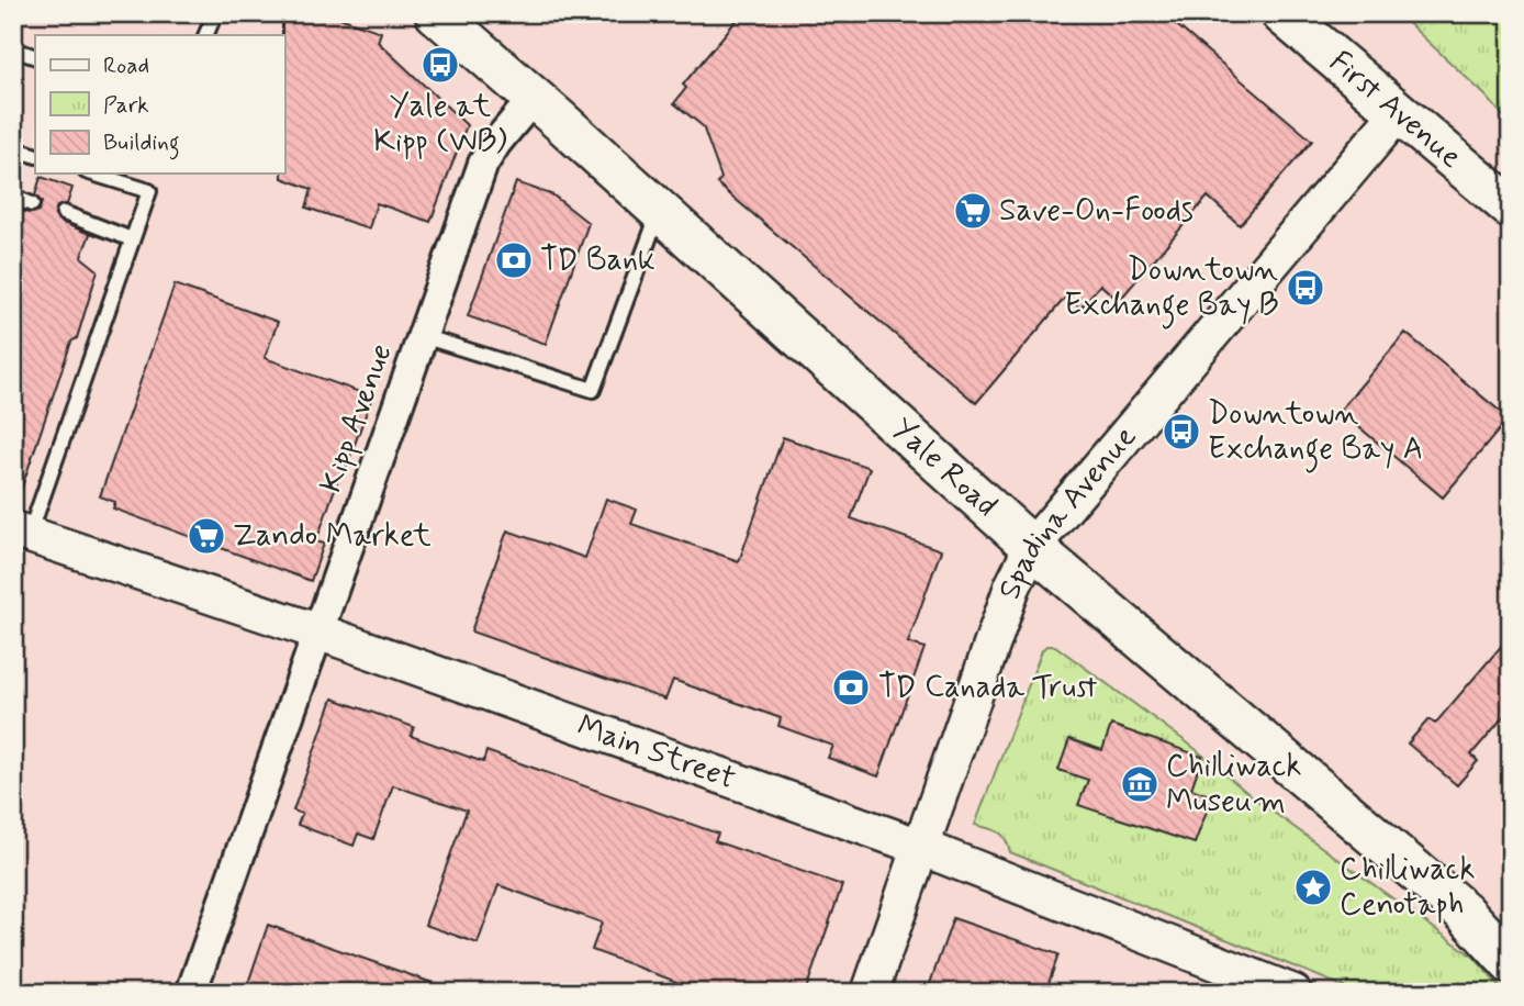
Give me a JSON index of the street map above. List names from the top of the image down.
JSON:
{
  "streets": {
    "main road": ["First Avenue", "Yale Road"],
    "street": ["Kipp Avenue", "Spadina Avenue", "Main Street"]
  },
  "crossings": [
    ["First Avenue", "Spadina Avenue"],
    ["Kipp Avenue", "Yale Road"],
    ["Kipp Avenue", "Main Street"],
    ["Yale Road", "Spadina Avenue"],
    ["Spadina Avenue", "Main Street"]
  ],
  "places": {
    "bus stop": ["Yale at Kipp (WB)", "Downtown Exchange Bay B", "Downtown Exchange Bay A"],
    "supermarket": ["Save-On-Foods", "Zando Market"],
    "bank": ["TD Bank", "TD Canada Trust"],
    "museum": ["Chilliwack Museum"],
    "place": ["Chilliwack Cenotaph"]
  },
  "legend": ["Road", "Park", "Building"]
}
